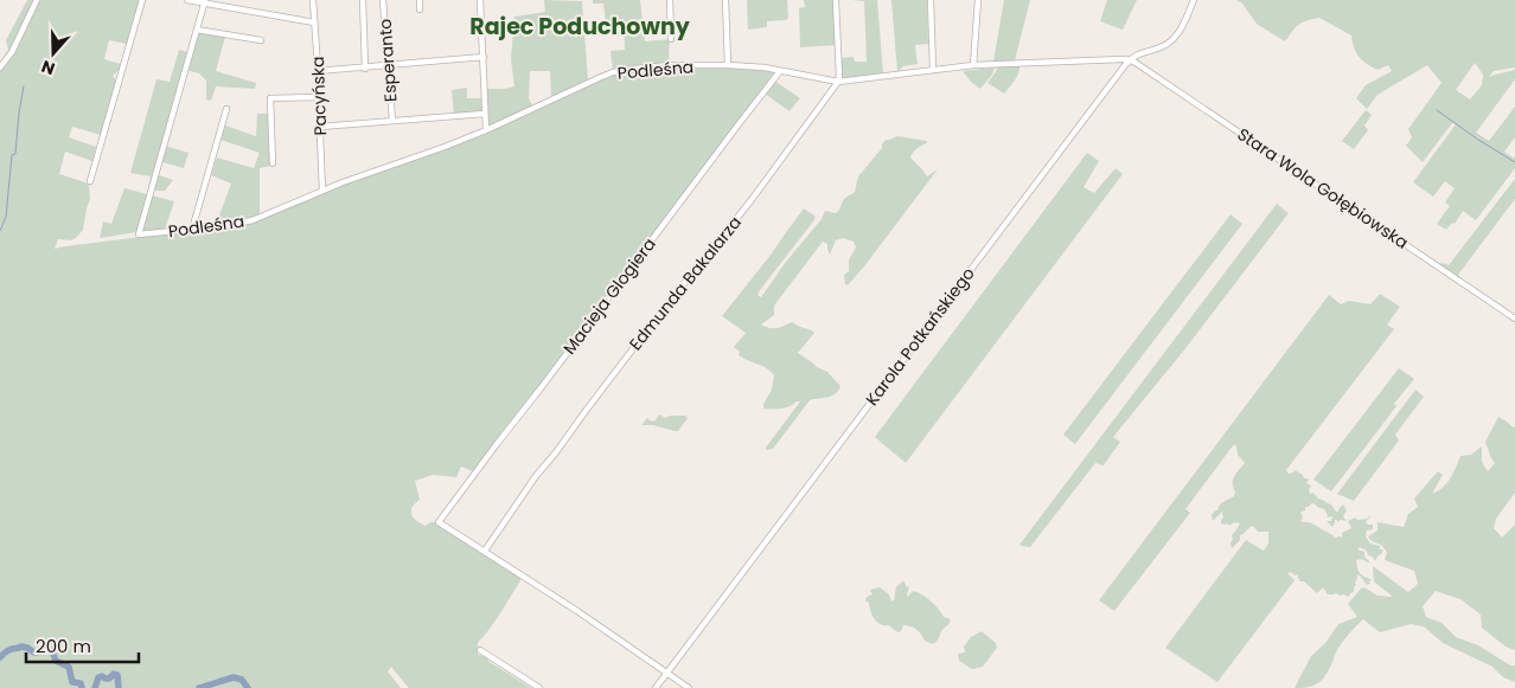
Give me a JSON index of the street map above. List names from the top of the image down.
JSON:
{
  "streets": {
    "street": [
      "Esperanto",
      "Podleśna",
      "Pacyńska",
      "Stara Wola Gołębiowska",
      "Edmunda Bakalarza",
      "Macieja Glogiera",
      "Karola Potkańskiego"
    ]
  },
  "crossings": [
    ["Podleśna", "Pacyńska"],
    ["Podleśna", "Stara Wola Gołębiowska"],
    ["Podleśna", "Edmunda Bakalarza"],
    ["Podleśna", "Macieja Glogiera"],
    ["Podleśna", "Karola Potkańskiego"],
    ["Stara Wola Gołębiowska", "Karola Potkańskiego"],
    ["Edmunda Bakalarza", "Macieja Glogiera"]
  ],
  "districts": ["Rajec Poduchowny"],
  "scale_bar": "200 m",
  "north": "bottom"
}
